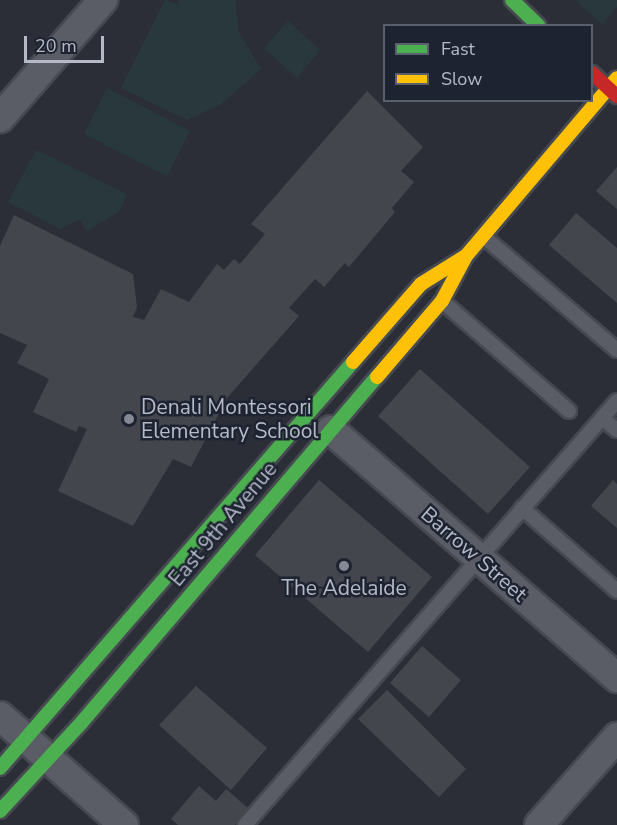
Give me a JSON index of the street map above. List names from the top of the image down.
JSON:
{
  "streets": {
    "street": ["East 9th Avenue", "Barrow Street"]
  },
  "crossings": [
    ["East 9th Avenue", "Barrow Street"]
  ],
  "places": ["Denali Montessori Elementary School", "The Adelaide"],
  "legend": ["Fast", "Slow"],
  "scale_bar": "20 m"
}
